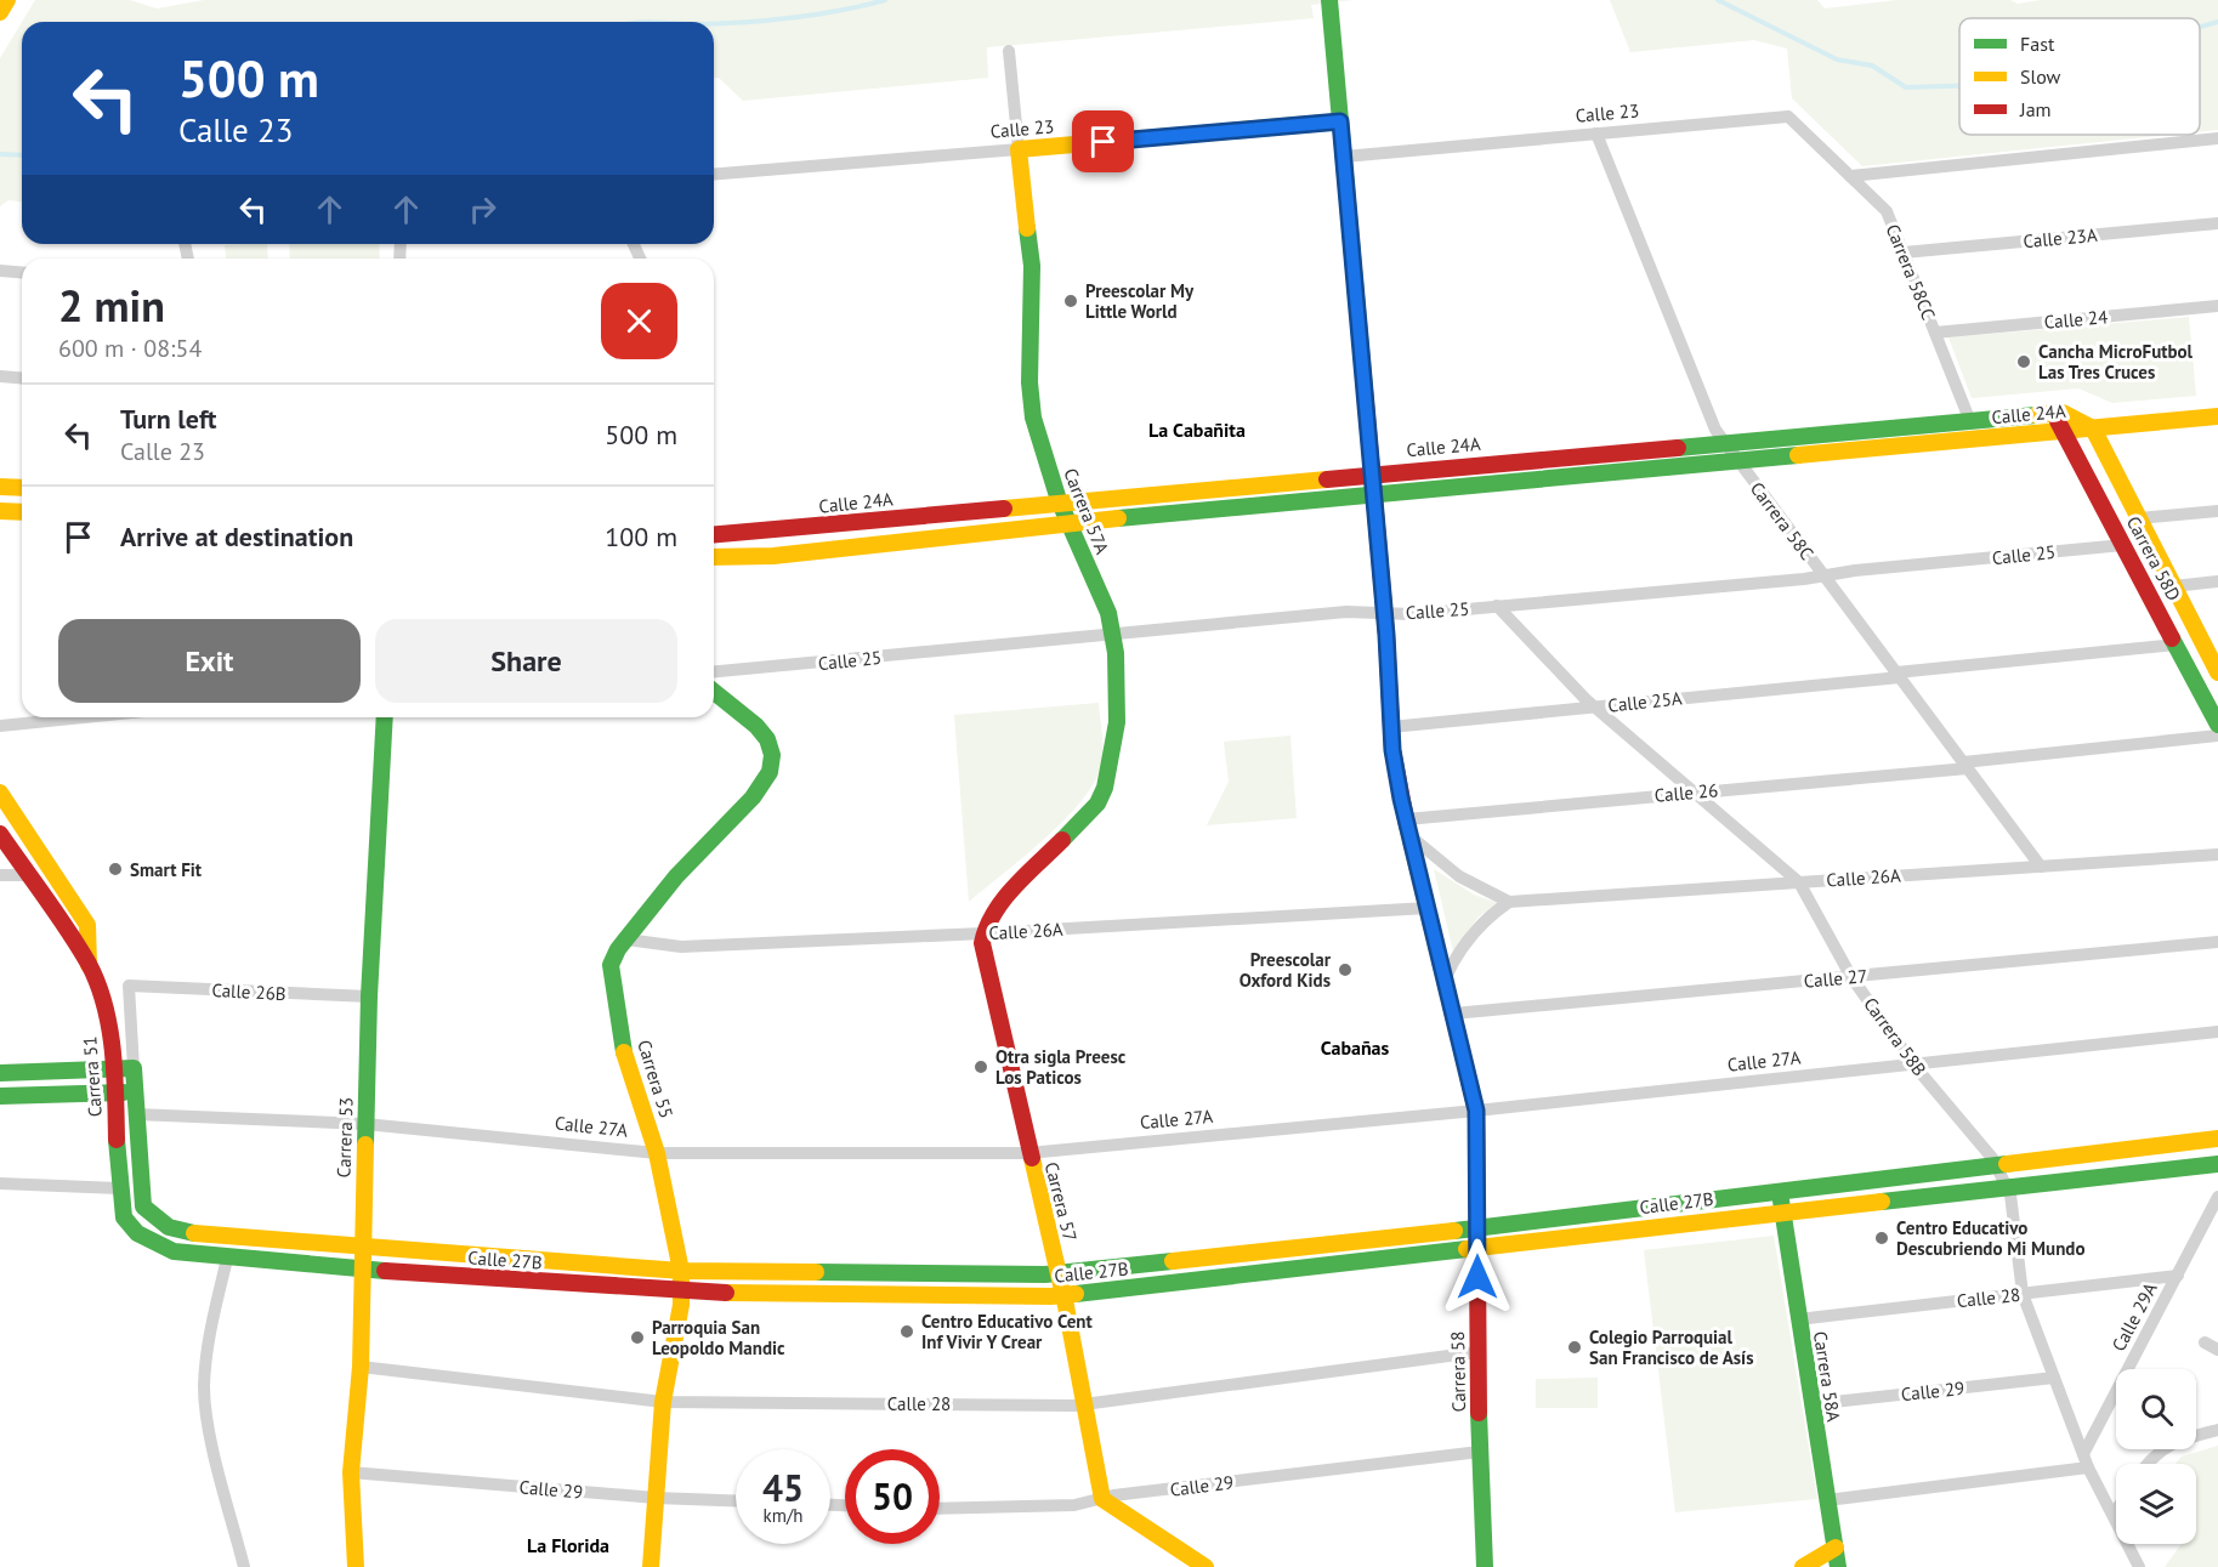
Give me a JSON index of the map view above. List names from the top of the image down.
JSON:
{
  "streets": {
    "main road": [
      "Calle 23",
      "Calle 24A",
      "Carrera 57A",
      "Carrera 58D",
      "Carrera 51",
      "Carrera 55",
      "Carrera 53",
      "Carrera 57",
      "Calle 27B",
      "Carrera 58",
      "Carrera 58A"
    ],
    "street": [
      "Calle 23A",
      "Carrera 58CC",
      "Calle 24",
      "Carrera 58C",
      "Calle 25",
      "Calle 25A",
      "Calle 26",
      "Calle 26A",
      "Calle 27",
      "Calle 26B",
      "Carrera 58B",
      "Calle 27A",
      "Calle 28",
      "Calle 29A",
      "Calle 29"
    ]
  },
  "crossings": [
    ["Calle 23", "Carrera 58CC"],
    ["Calle 23", "Carrera 57A"],
    ["Calle 23", "Carrera 58C"],
    ["Calle 23", "Carrera 58"],
    ["Calle 23A", "Carrera 58CC"],
    ["Carrera 58CC", "Calle 24"],
    ["Carrera 58CC", "Calle 24A"],
    ["Calle 24A", "Carrera 57A"],
    ["Calle 24A", "Carrera 58C"],
    ["Calle 24A", "Carrera 58D"],
    ["Calle 24A", "Carrera 58"],
    ["Carrera 57A", "Calle 25"],
    ["Carrera 57A", "Calle 26A"],
    ["Carrera 57A", "Carrera 57"],
    ["Carrera 58C", "Calle 25"],
    ["Carrera 58C", "Calle 25A"],
    ["Carrera 58C", "Calle 26"],
    ["Carrera 58C", "Calle 26A"],
    ["Calle 25", "Carrera 58D"],
    ["Calle 25", "Carrera 58B"],
    ["Calle 25", "Carrera 58"],
    ["Carrera 58D", "Calle 25A"],
    ["Calle 25A", "Carrera 58B"],
    ["Calle 25A", "Carrera 58"],
    ["Calle 26", "Carrera 58B"],
    ["Calle 26", "Carrera 58"],
    ["Calle 26A", "Carrera 58B"],
    ["Calle 26A", "Carrera 55"],
    ["Calle 26A", "Carrera 57"],
    ["Calle 26A", "Carrera 58"],
    ["Calle 27", "Carrera 58B"],
    ["Calle 27", "Carrera 58"],
    ["Calle 26B", "Carrera 53"],
    ["Carrera 58B", "Calle 27A"],
    ["Carrera 58B", "Calle 27B"],
    ["Carrera 58B", "Calle 28"],
    ["Carrera 58B", "Calle 29A"],
    ["Carrera 58B", "Calle 29"],
    ["Calle 27A", "Carrera 55"],
    ["Calle 27A", "Carrera 53"],
    ["Calle 27A", "Carrera 57"],
    ["Calle 27A", "Calle 27B"],
    ["Calle 27A", "Carrera 58"],
    ["Carrera 51", "Calle 27B"],
    ["Carrera 55", "Calle 27B"],
    ["Carrera 55", "Calle 28"],
    ["Carrera 55", "Calle 29"],
    ["Carrera 53", "Calle 27B"],
    ["Carrera 53", "Calle 28"],
    ["Carrera 53", "Calle 29"],
    ["Carrera 57", "Calle 27B"],
    ["Carrera 57", "Calle 28"],
    ["Carrera 57", "Calle 29"],
    ["Calle 27B", "Carrera 58"],
    ["Calle 27B", "Carrera 58A"],
    ["Calle 28", "Calle 29A"],
    ["Calle 28", "Carrera 58"],
    ["Calle 28", "Carrera 58A"],
    ["Carrera 58", "Calle 29"],
    ["Carrera 58A", "Calle 29"]
  ],
  "districts": ["La Cabañita", "Cabañas", "La Florida"],
  "places": [
    "Preescolar My Little World",
    "Cancha MicroFutbol Las Tres Cruces",
    "Smart Fit",
    "Preescolar Oxford Kids",
    "Otra sigla Preesc Los Paticos",
    "Centro Educativo Descubriendo Mi Mundo",
    "Centro Educativo Cent Inf Vivir Y Crear",
    "Parroquia San Leopoldo Mandic",
    "Colegio Parroquial San Francisco de Asís"
  ],
  "legend": ["Fast", "Slow", "Jam"],
  "page": {
    "turn": ["500 m", "Calle 23"],
    "heading": ["2 min", "600 m · 08:54"],
    "list": [
      {
        "name": "Turn left",
        "note": "Calle 23",
        "value": "500 m"
      },
      {
        "name": "Arrive at destination",
        "value": "100 m"
      }
    ],
    "buttons": ["Exit", "Share"],
    "speed": "45 km/h",
    "limit": "50"
  }
}
